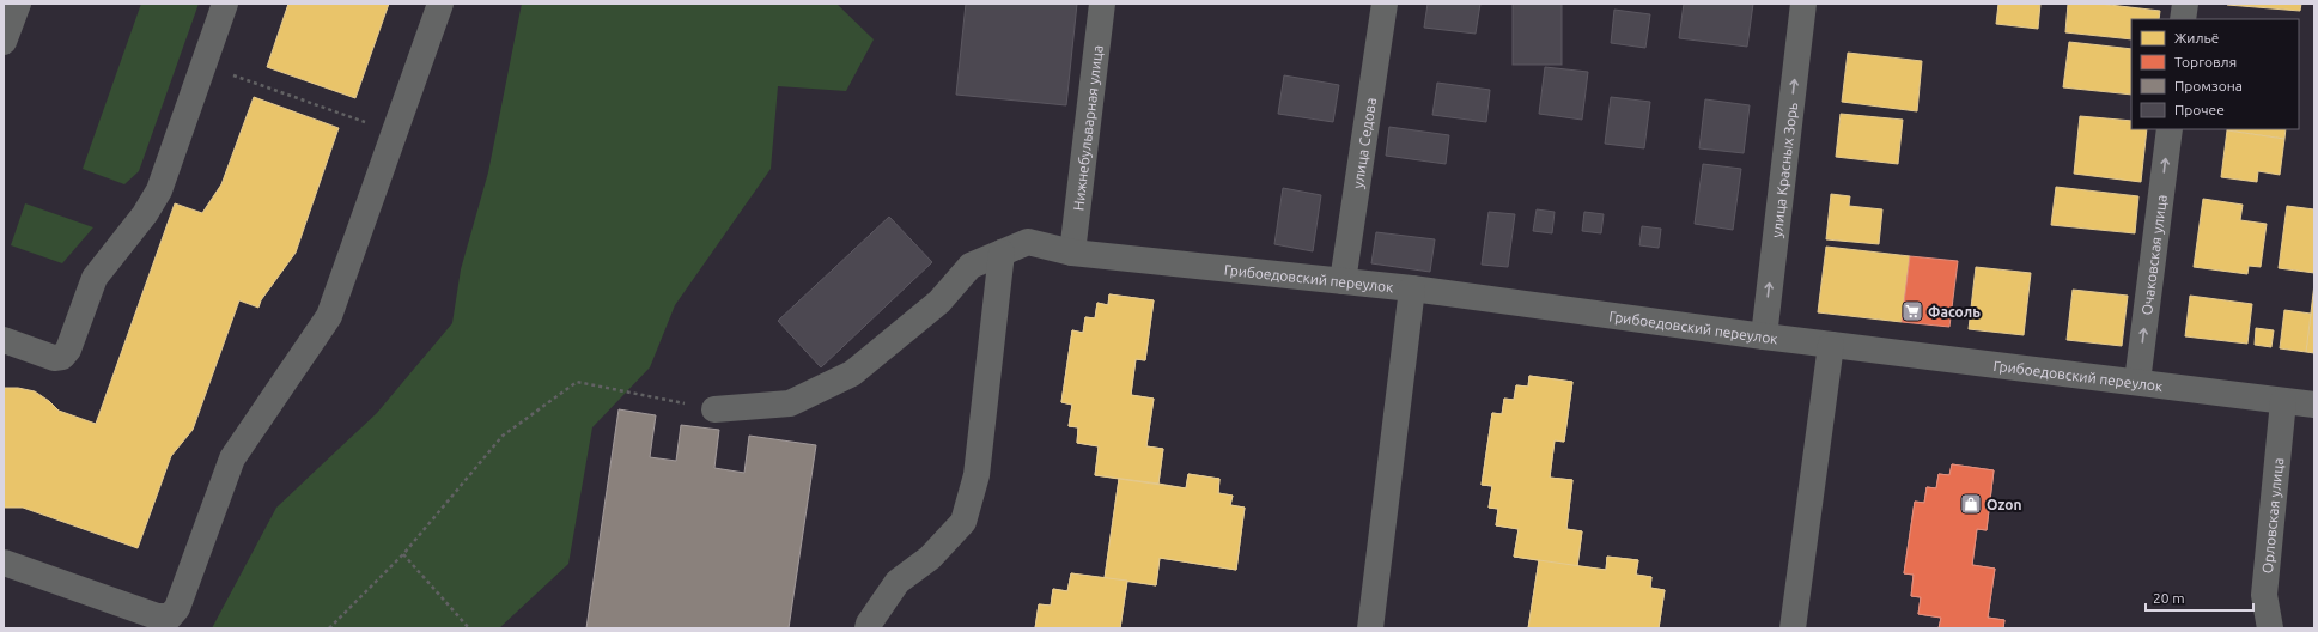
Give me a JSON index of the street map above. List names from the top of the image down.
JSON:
{
  "streets": {
    "street": [
      "Нижнебульварная улица",
      "улица Седова",
      "улица Красных Зорь",
      "Очаковская улица",
      "Грибоедовский переулок",
      "Орловская улица"
    ]
  },
  "crossings": [
    ["Нижнебульварная улица", "Грибоедовский переулок"],
    ["улица Седова", "Грибоедовский переулок"],
    ["улица Красных Зорь", "Грибоедовский переулок"],
    ["Очаковская улица", "Грибоедовский переулок"],
    ["Грибоедовский переулок", "Орловская улица"]
  ],
  "one_way": ["улица Красных Зорь", "Очаковская улица"],
  "places": {
    "supermarket": ["Фасоль"],
    "shop": ["Ozon"]
  },
  "legend": [
    "Жильё",
    "Торговля",
    "Промзона",
    "Прочее"
  ],
  "scale_bar": "20 m"
}
